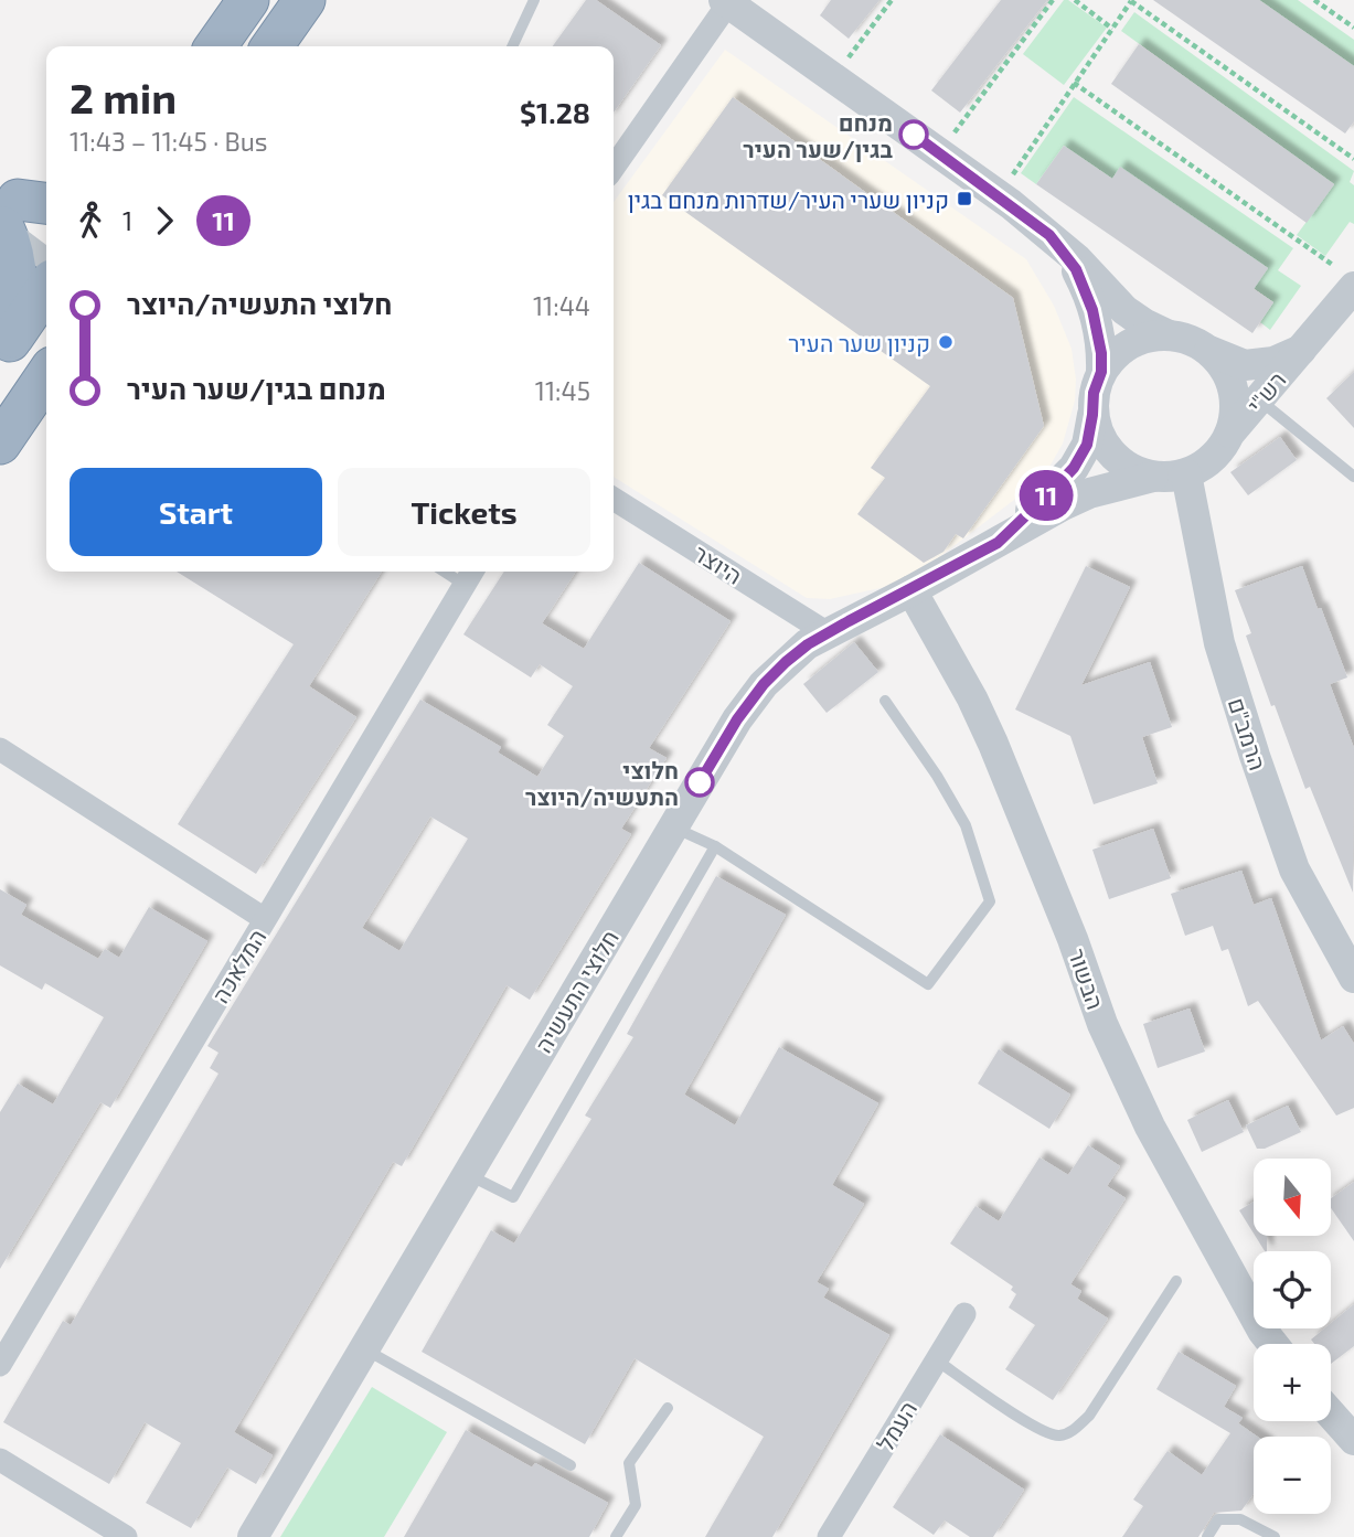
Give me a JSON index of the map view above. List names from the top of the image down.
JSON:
{
  "streets": {
    "street": [
      "רש\"י",
      "היוצר",
      "הרמב\"ם",
      "המלאכה",
      "הבשור",
      "חלוצי התעשיה",
      "העמל"
    ]
  },
  "crossings": [
    ["רש\"י", "הרמב\"ם"],
    ["רש\"י", "חלוצי התעשיה"],
    ["היוצר", "חלוצי התעשיה"],
    ["הרמב\"ם", "חלוצי התעשיה"],
    ["הבשור", "חלוצי התעשיה"]
  ],
  "places": {
    "other": ["מנחם בגין/שער העיר", "קניון שער העיר", "חלוצי התעשיה/היוצר"],
    "transit": ["קניון שערי העיר/שדרות מנחם בגין"]
  },
  "lines": ["bus line 11"],
  "north": "bottom",
  "page": {
    "on_map": "11",
    "heading": ["2 min", "11:43 – 11:45 · Bus", "$1.28"],
    "legs": ["1", "11"],
    "list": [
      {
        "name": "חלוצי התעשיה/היוצר",
        "value": "11:44"
      },
      {
        "name": "מנחם בגין/שער העיר",
        "value": "11:45"
      }
    ],
    "buttons": ["Start", "Tickets"],
    "map_buttons": ["+", "−"]
  }
}
